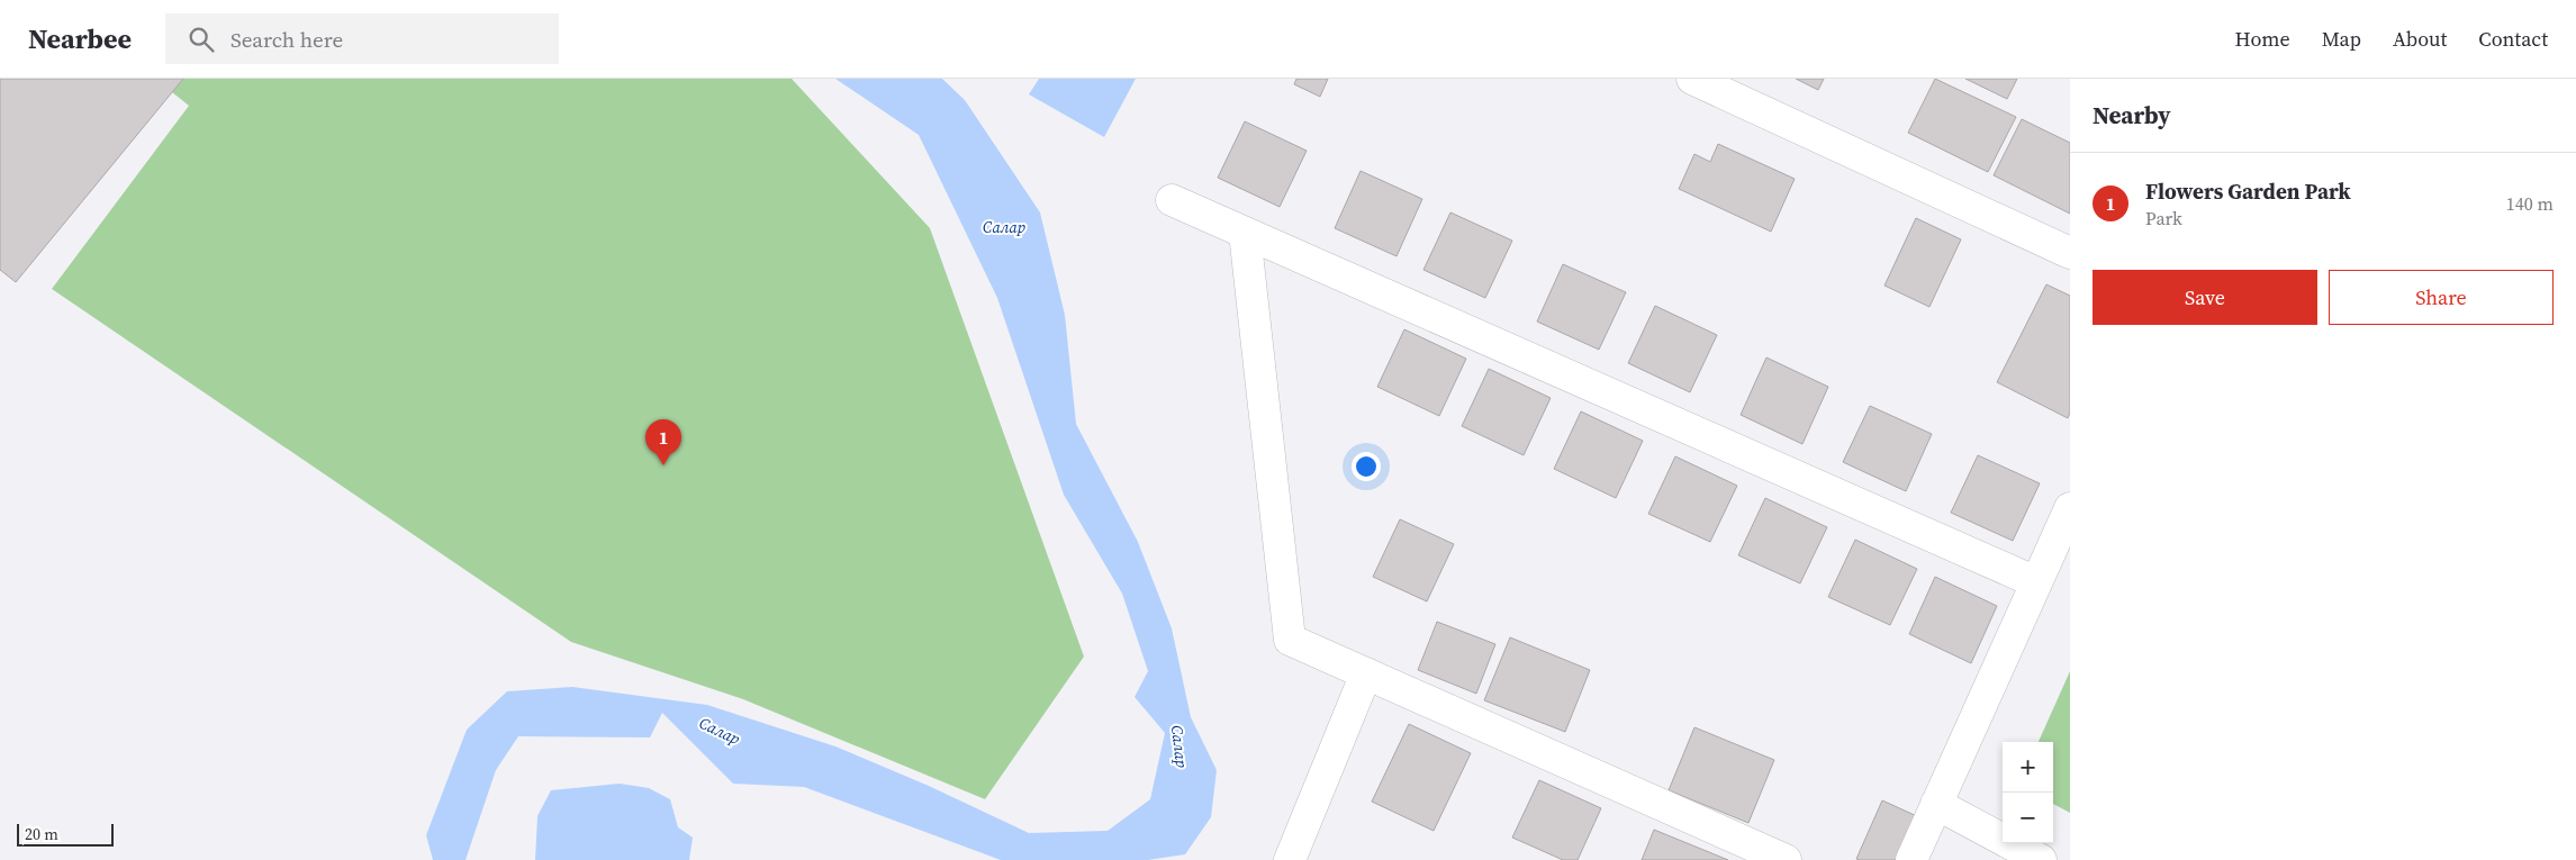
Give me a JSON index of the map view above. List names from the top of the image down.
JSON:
{
  "water": ["Салар"],
  "scale_bar": "20 m",
  "page": {
    "header": "Nearbee",
    "search": "Search here",
    "nav": [
      "Home",
      "Map",
      "About",
      "Contact"
    ],
    "heading": "Nearby",
    "list": [
      {
        "mark": "1",
        "name": "Flowers Garden Park",
        "note": "Park",
        "value": "140 m"
      }
    ],
    "buttons": ["Save", "Share"],
    "pins": "1",
    "map_buttons": ["+", "−"],
    "scale": "20 m"
  }
}
